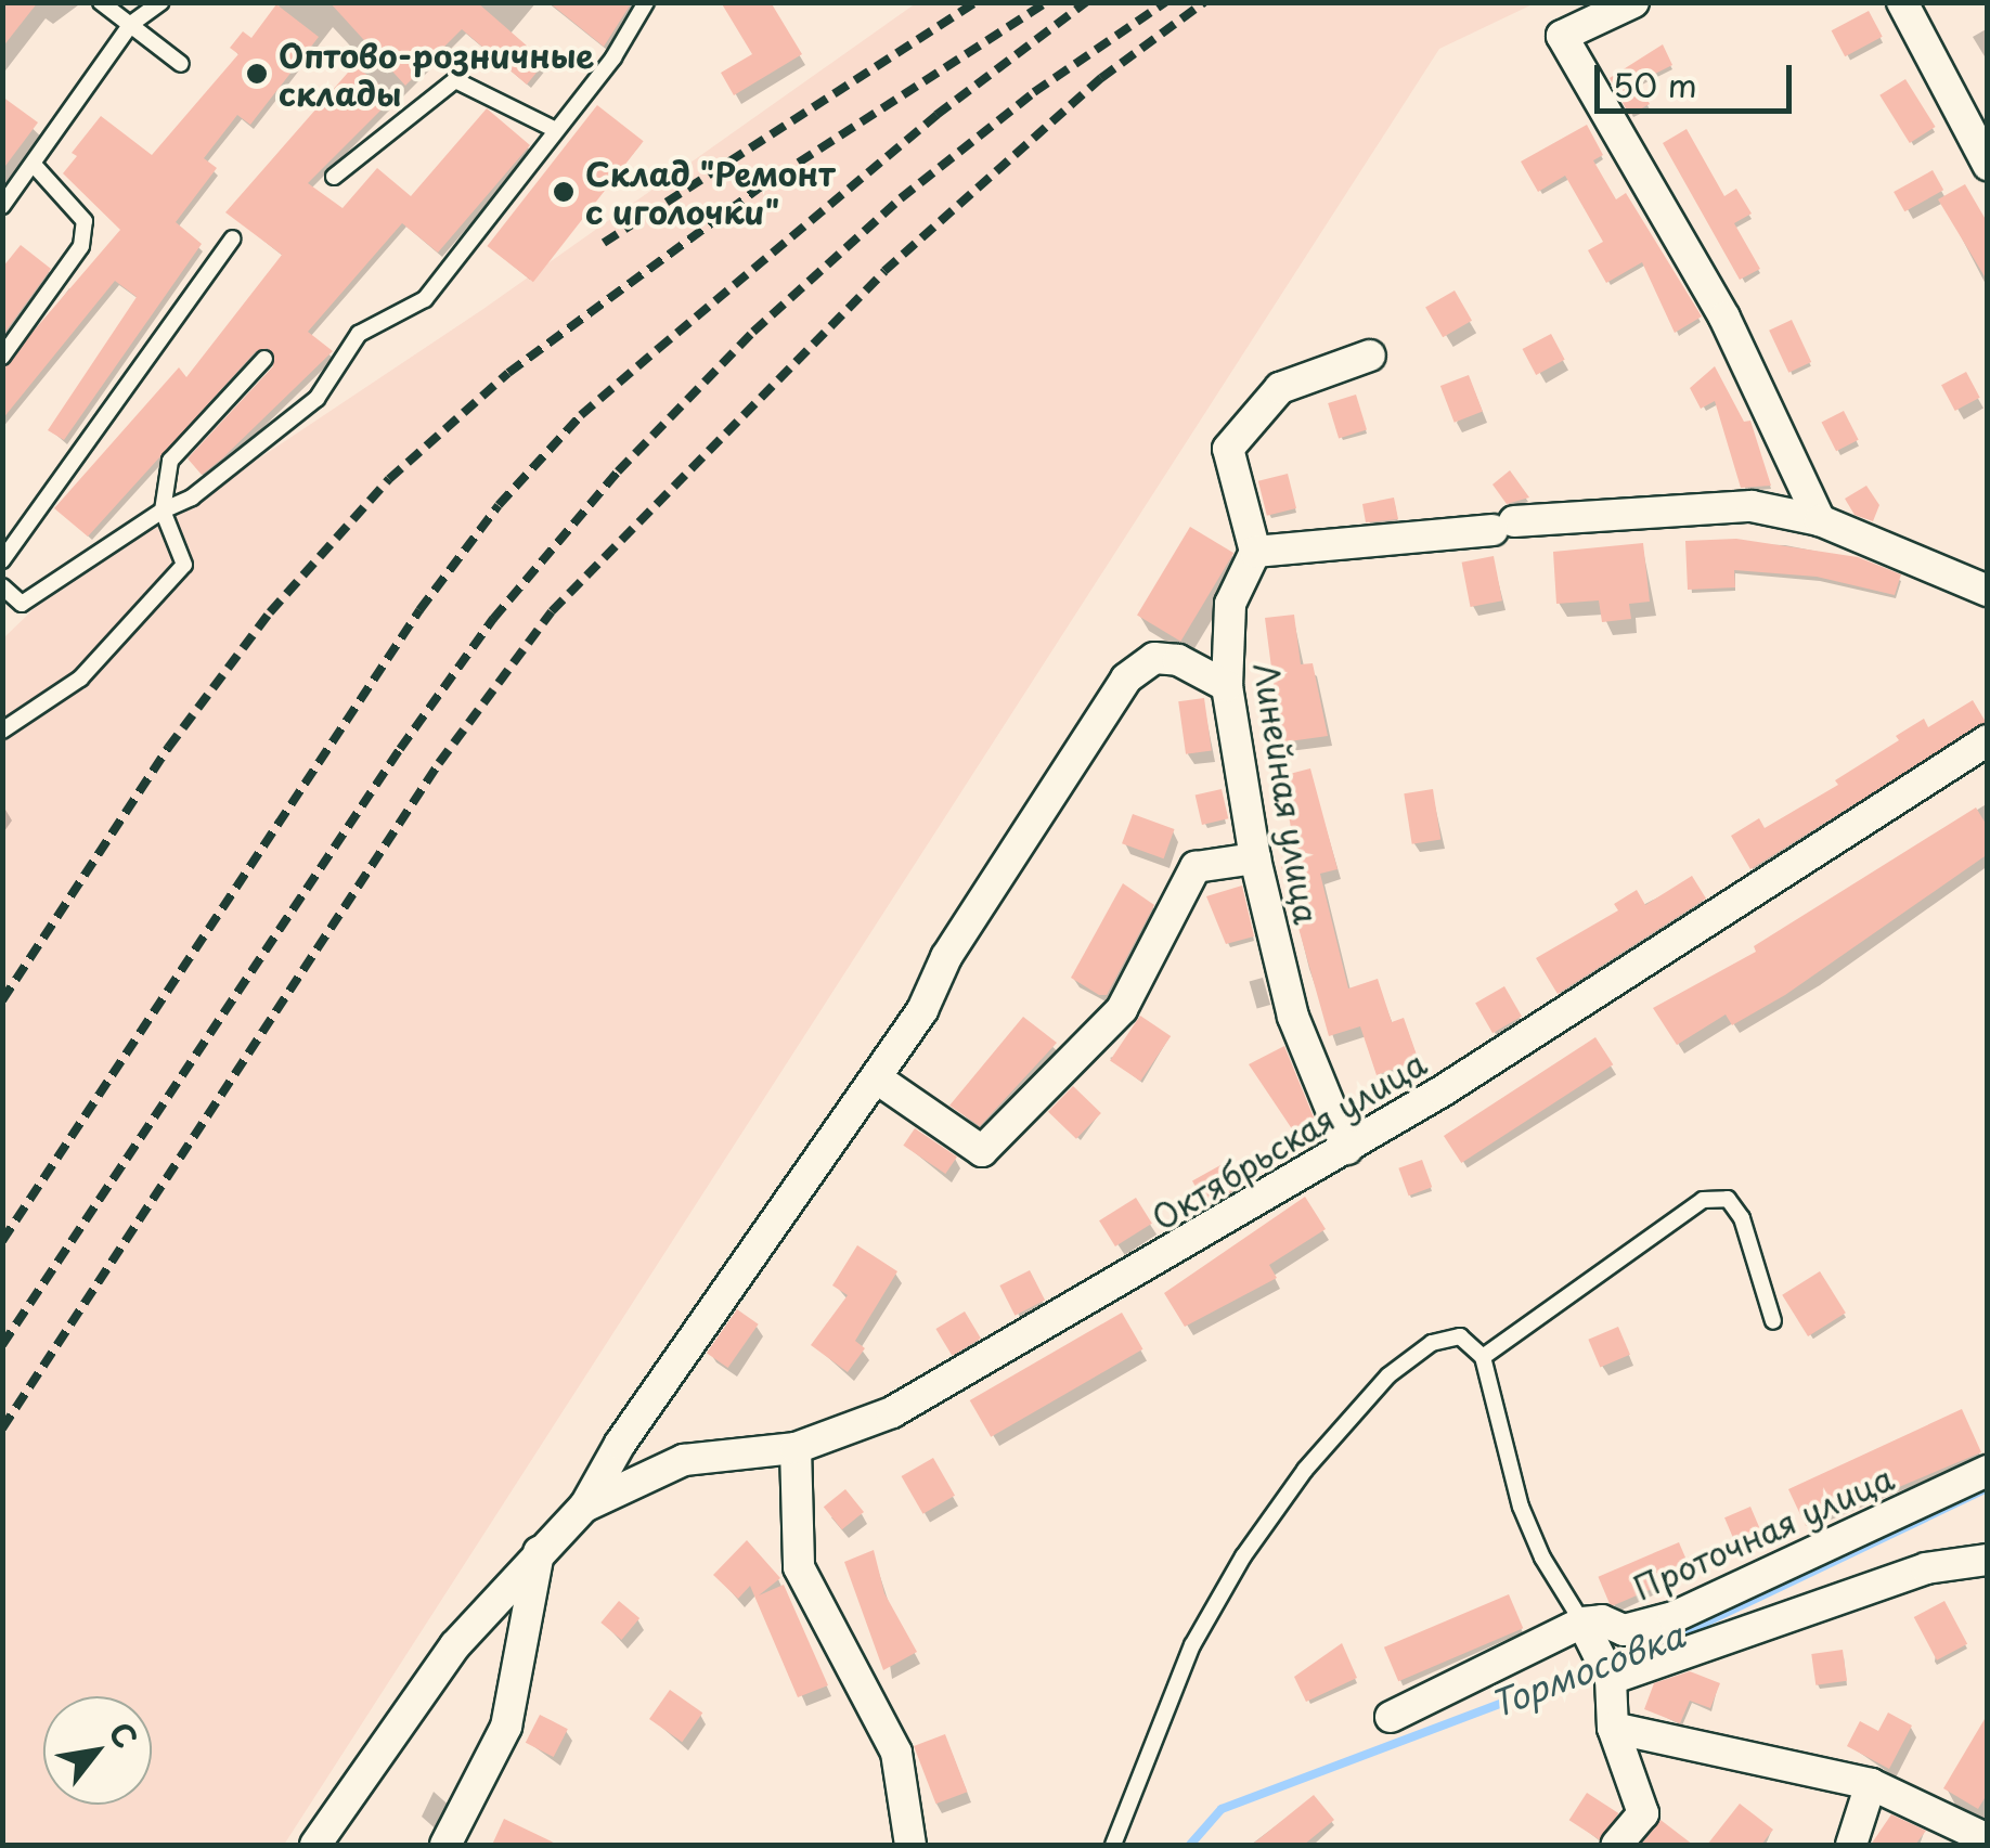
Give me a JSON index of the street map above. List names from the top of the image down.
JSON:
{
  "streets": {
    "street": ["Линейная улица", "Октябрьская улица", "Проточная улица"]
  },
  "crossings": [
    ["Линейная улица", "Октябрьская улица"]
  ],
  "water": ["Тормосовка"],
  "places": ["Оптово-розничные склады", "Склад \"Ремонт с иголочки\""],
  "scale_bar": "50 m",
  "north": "top right"
}
